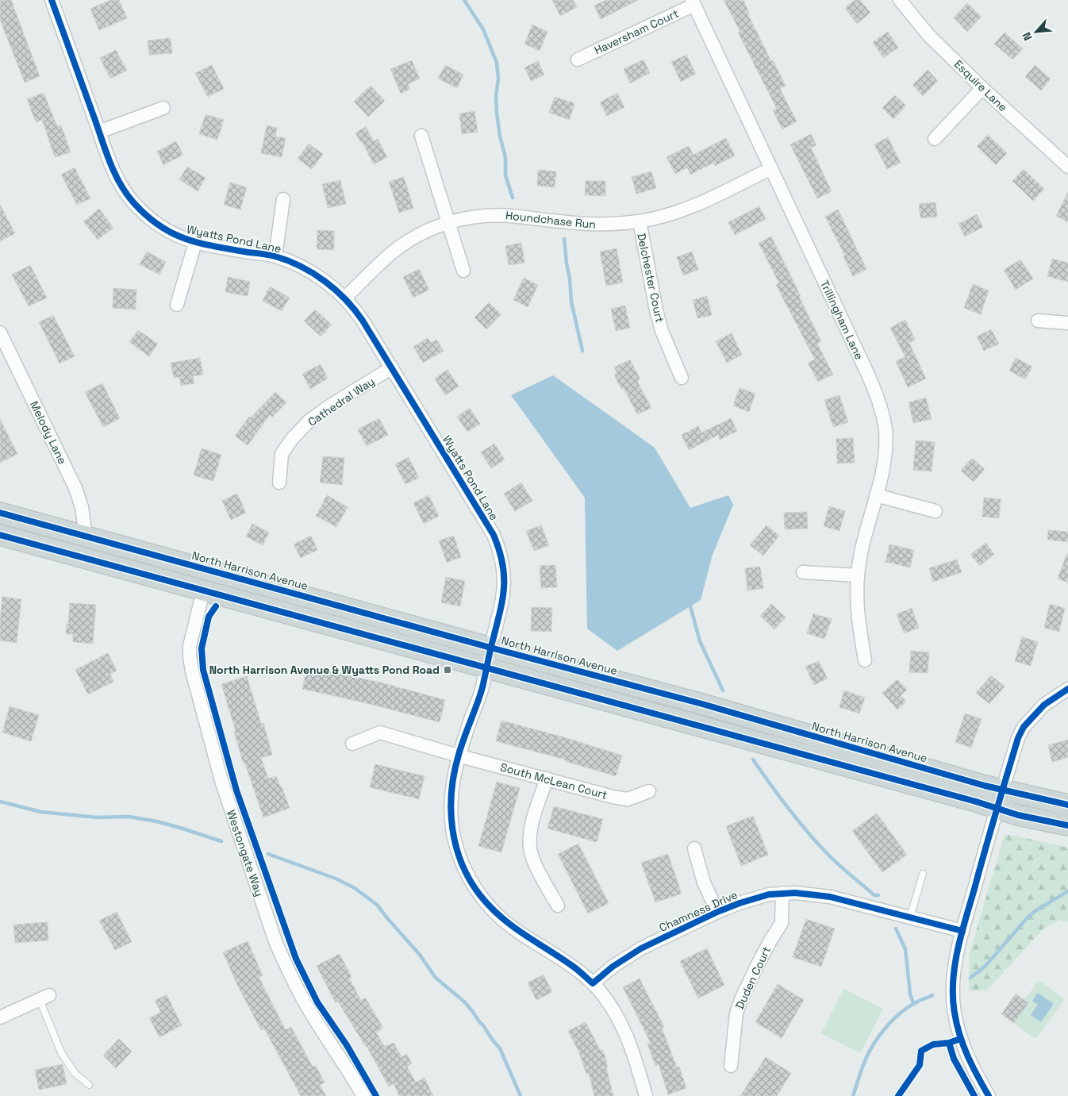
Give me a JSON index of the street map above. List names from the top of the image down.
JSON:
{
  "streets": {
    "main road": ["North Harrison Avenue"],
    "street": [
      "Haversham Court",
      "Esquire Lane",
      "Houndchase Run",
      "Wyatts Pond Lane",
      "Delchester Court",
      "Trillingham Lane",
      "Cathedral Way",
      "Melody Lane",
      "South McLean Court",
      "Westongate Way",
      "Chamness Drive",
      "Duden Court"
    ]
  },
  "crossings": [
    ["Haversham Court", "Trillingham Lane"],
    ["Houndchase Run", "Wyatts Pond Lane"],
    ["Houndchase Run", "Delchester Court"],
    ["Houndchase Run", "Trillingham Lane"],
    ["Wyatts Pond Lane", "Cathedral Way"],
    ["Wyatts Pond Lane", "North Harrison Avenue"],
    ["Wyatts Pond Lane", "South McLean Court"],
    ["Wyatts Pond Lane", "Chamness Drive"],
    ["Melody Lane", "North Harrison Avenue"],
    ["North Harrison Avenue", "Westongate Way"],
    ["Chamness Drive", "Duden Court"]
  ],
  "places": {
    "transit": ["North Harrison Avenue & Wyatts Pond Road"]
  },
  "north": "bottom left"
}
